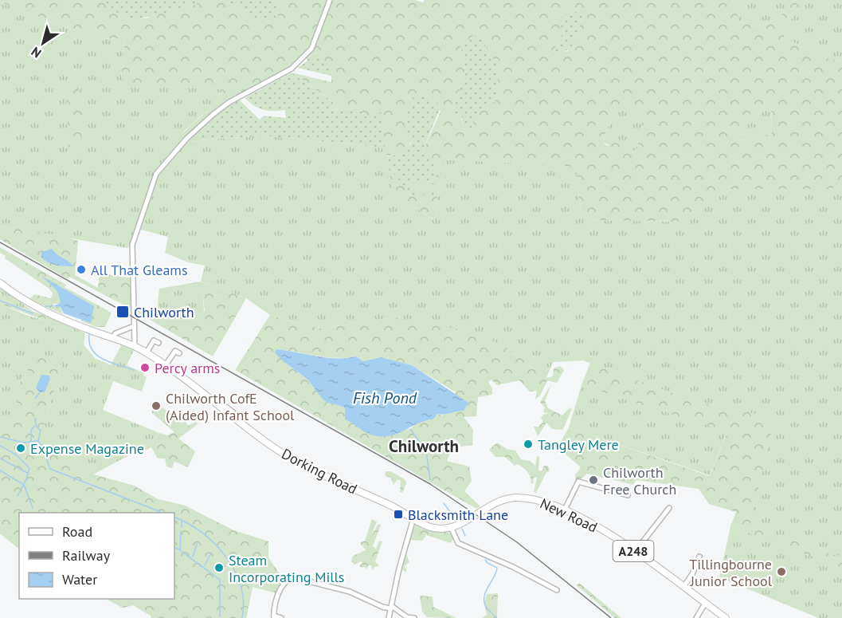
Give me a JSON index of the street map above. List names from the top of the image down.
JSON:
{
  "streets": {
    "main road": ["Dorking Road", "New Road", "A248"]
  },
  "crossings": [
    ["Dorking Road", "New Road"]
  ],
  "districts": ["Chilworth"],
  "water": ["Fish Pond"],
  "places": {
    "other": [
      "All That Gleams",
      "Percy arms",
      "Chilworth CofE (Aided) Infant School",
      "Tangley Mere",
      "Expense Magazine",
      "Chilworth Free Church",
      "Steam Incorporating Mills",
      "Tillingbourne Junior School"
    ],
    "transit": ["Chilworth", "Blacksmith Lane"]
  },
  "legend": ["Road", "Railway", "Water"],
  "north": "bottom left"
}
